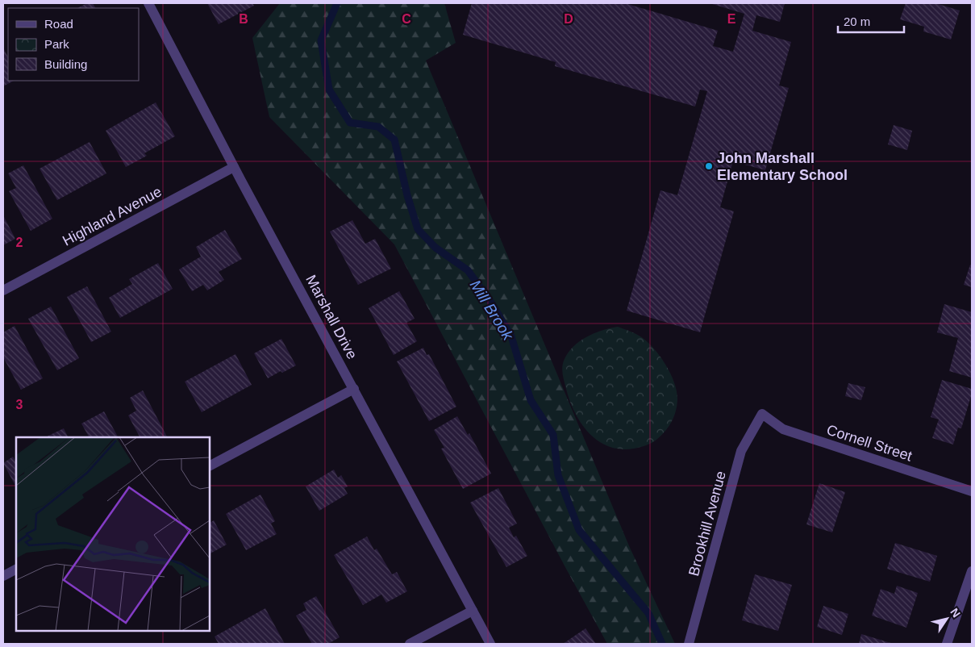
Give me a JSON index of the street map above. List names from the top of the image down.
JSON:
{
  "streets": {
    "street": [
      "Highland Avenue",
      "Marshall Drive",
      "Cornell Street",
      "Brookhill Avenue"
    ]
  },
  "crossings": [
    ["Highland Avenue", "Marshall Drive"],
    ["Cornell Street", "Brookhill Avenue"]
  ],
  "water": ["Mill Brook"],
  "places": ["John Marshall Elementary School"],
  "legend": ["Road", "Park", "Building"],
  "scale_bar": "20 m",
  "north": "top right",
  "grid": {
    "columns": [
      "B",
      "C",
      "D",
      "E"
    ],
    "rows": ["2", "3"]
  }
}
